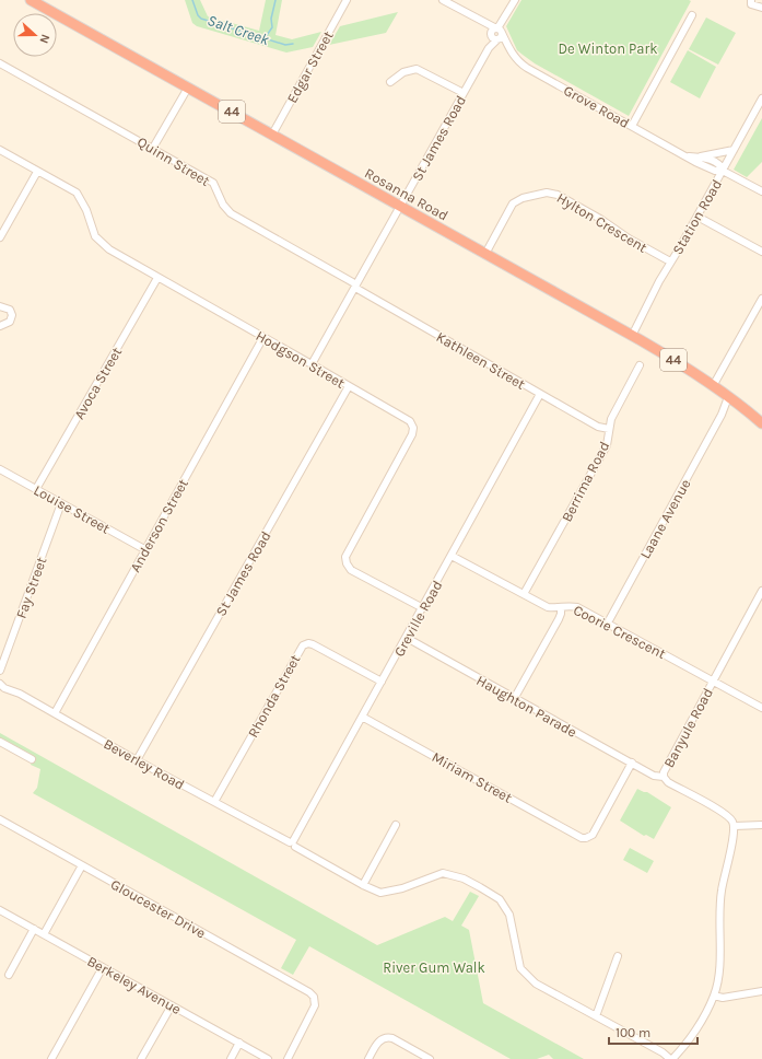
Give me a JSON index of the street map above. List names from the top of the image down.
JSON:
{
  "streets": {
    "highway": ["44", "Rosanna Road"],
    "street": [
      "Edgar Street",
      "Grove Road",
      "St James Road",
      "Quinn Street",
      "Station Road",
      "Hylton Crescent",
      "Hodgson Street",
      "Kathleen Street",
      "Avoca Street",
      "Berrima Road",
      "Louise Street",
      "Laane Avenue",
      "Anderson Street",
      "Fay Street",
      "Greville Road",
      "Coorie Crescent",
      "Rhonda Street",
      "Haughton Parade",
      "Banyule Road",
      "Beverley Road",
      "Miriam Street",
      "Gloucester Drive",
      "Berkeley Avenue"
    ]
  },
  "crossings": [
    ["Edgar Street", "Rosanna Road"],
    ["Grove Road", "St James Road"],
    ["Grove Road", "Station Road"],
    ["St James Road", "Quinn Street"],
    ["St James Road", "Rosanna Road"],
    ["St James Road", "Hodgson Street"],
    ["St James Road", "Kathleen Street"],
    ["St James Road", "Beverley Road"],
    ["Quinn Street", "Kathleen Street"],
    ["Rosanna Road", "Station Road"],
    ["Rosanna Road", "Hylton Crescent"],
    ["Rosanna Road", "Laane Avenue"],
    ["Station Road", "Hylton Crescent"],
    ["Hodgson Street", "Avoca Street"],
    ["Hodgson Street", "Anderson Street"],
    ["Hodgson Street", "Greville Road"],
    ["Kathleen Street", "Berrima Road"],
    ["Kathleen Street", "Greville Road"],
    ["Avoca Street", "Louise Street"],
    ["Berrima Road", "Coorie Crescent"],
    ["Louise Street", "Anderson Street"],
    ["Louise Street", "Fay Street"],
    ["Laane Avenue", "Coorie Crescent"],
    ["Anderson Street", "Beverley Road"],
    ["Greville Road", "Coorie Crescent"],
    ["Greville Road", "Rhonda Street"],
    ["Greville Road", "Haughton Parade"],
    ["Greville Road", "Beverley Road"],
    ["Greville Road", "Miriam Street"],
    ["Coorie Crescent", "Banyule Road"],
    ["Rhonda Street", "Beverley Road"],
    ["Haughton Parade", "Banyule Road"],
    ["Haughton Parade", "Miriam Street"]
  ],
  "water": ["Salt Creek"],
  "parks": ["De Winton Park", "River Gum Walk"],
  "scale_bar": "100 m",
  "north": "right"
}
